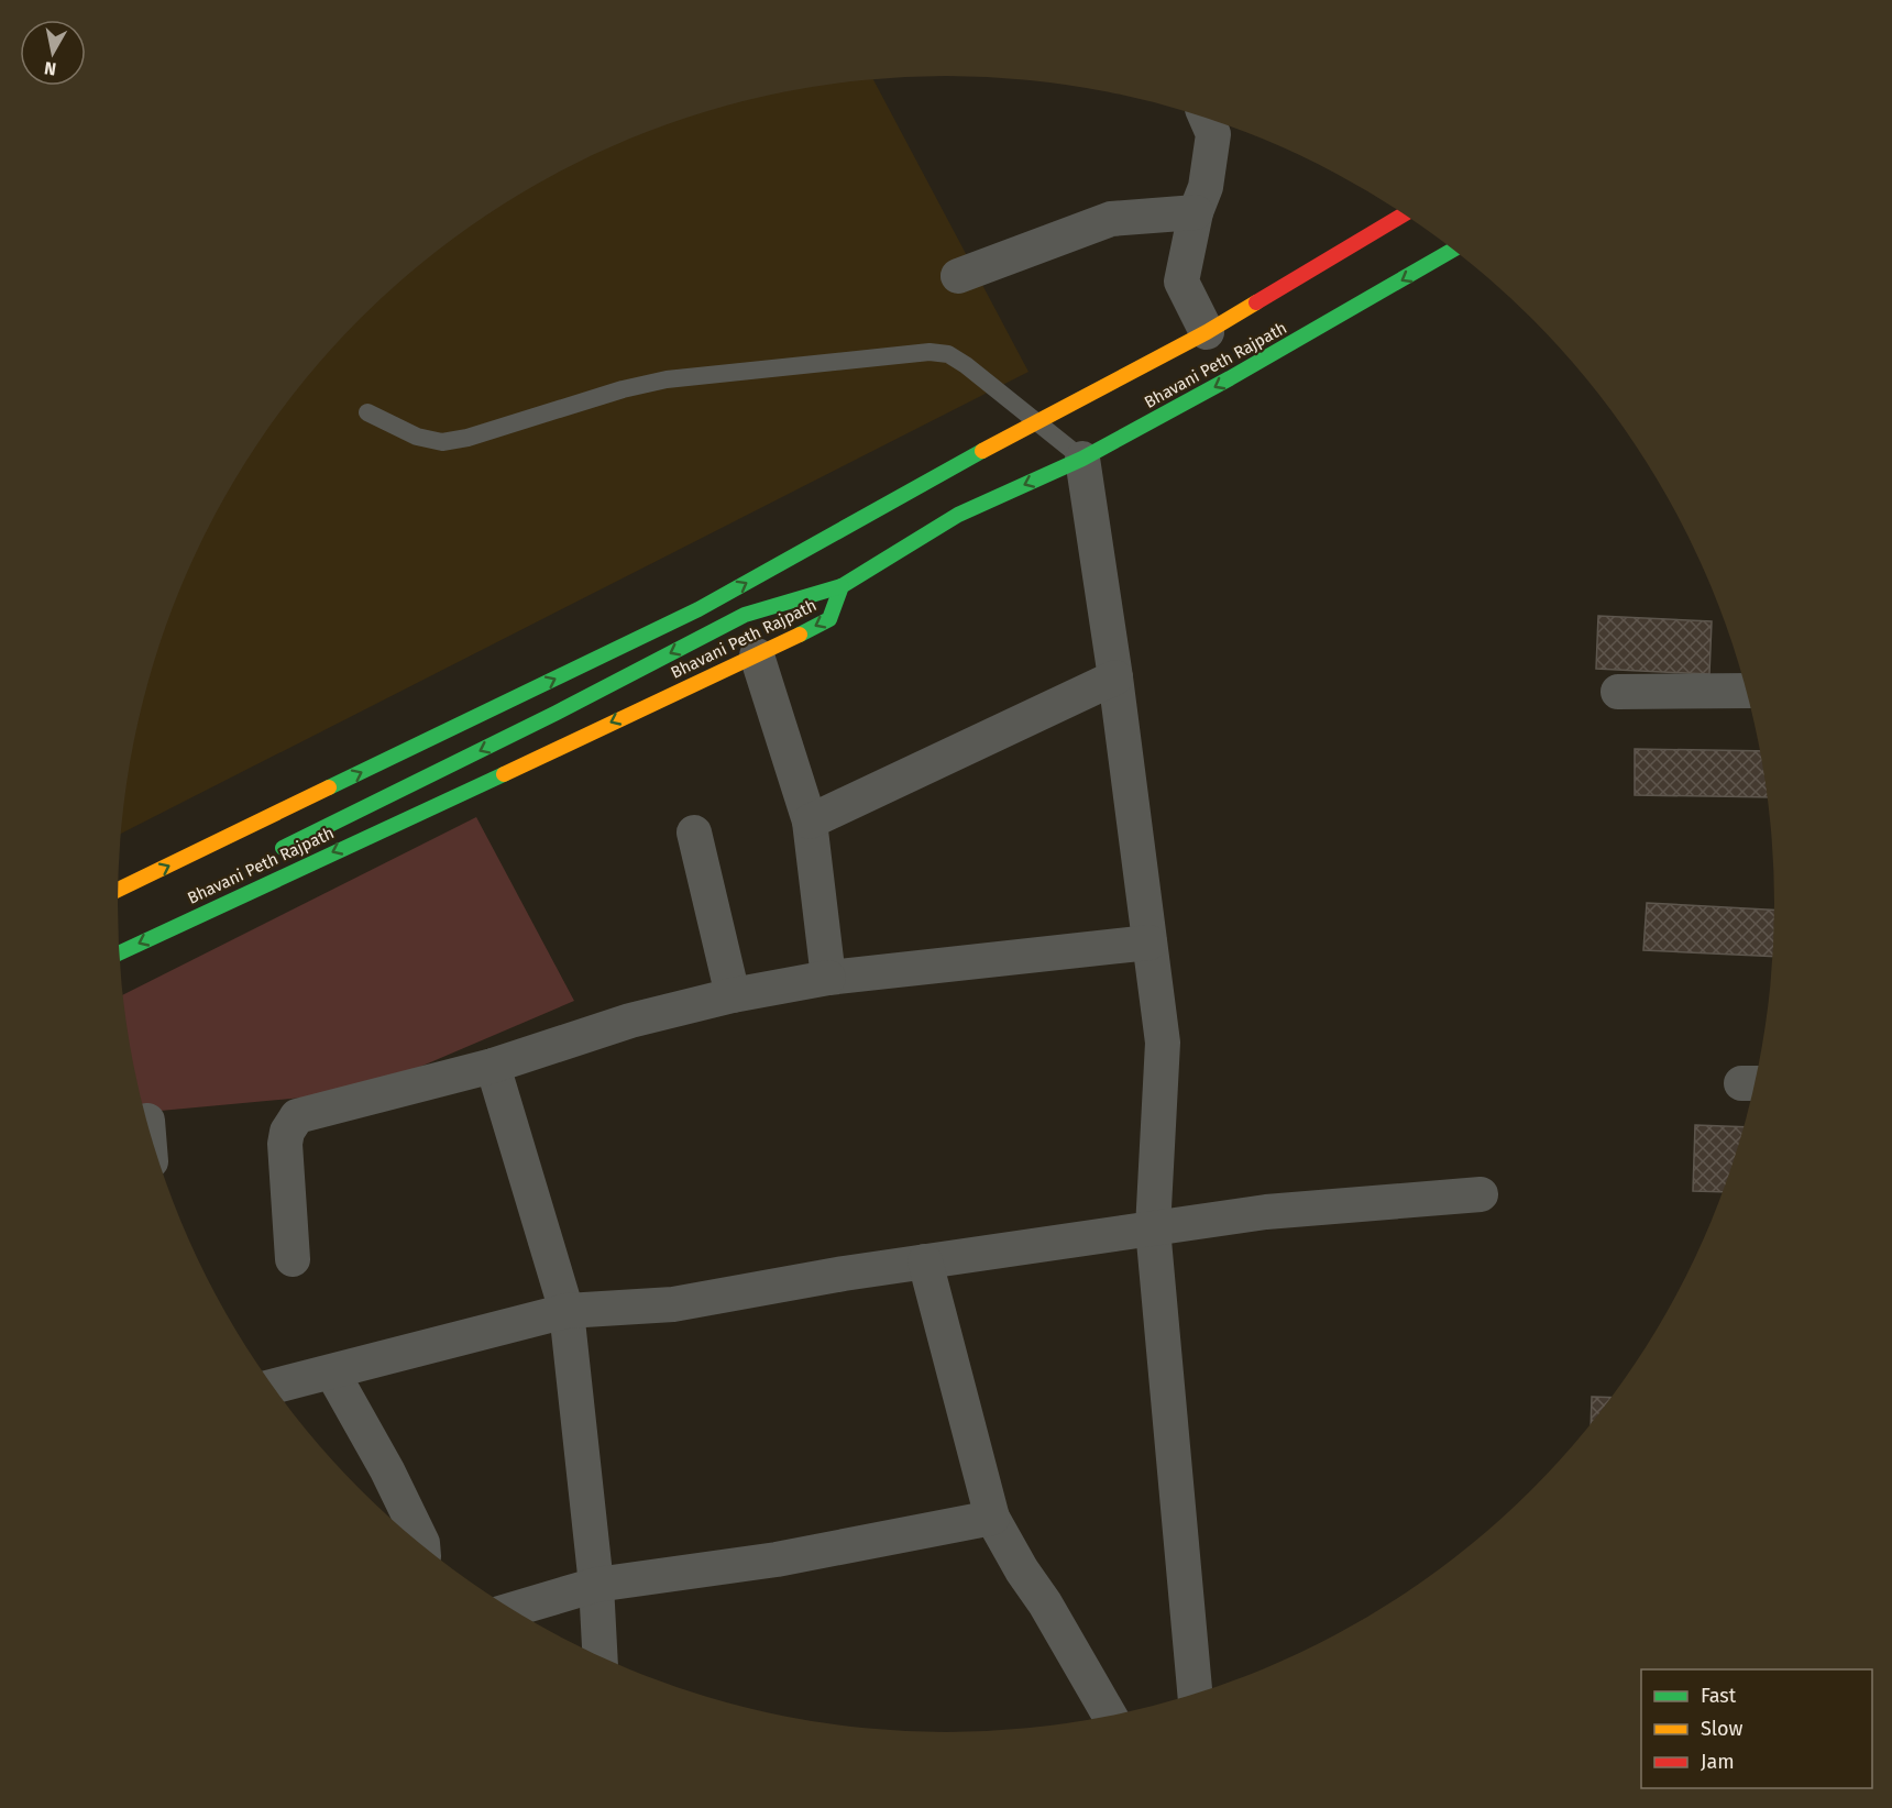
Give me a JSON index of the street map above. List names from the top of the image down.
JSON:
{
  "streets": {
    "main road": ["Bhavani Peth Rajpath"]
  },
  "legend": ["Fast", "Slow", "Jam"],
  "north": "bottom"
}
